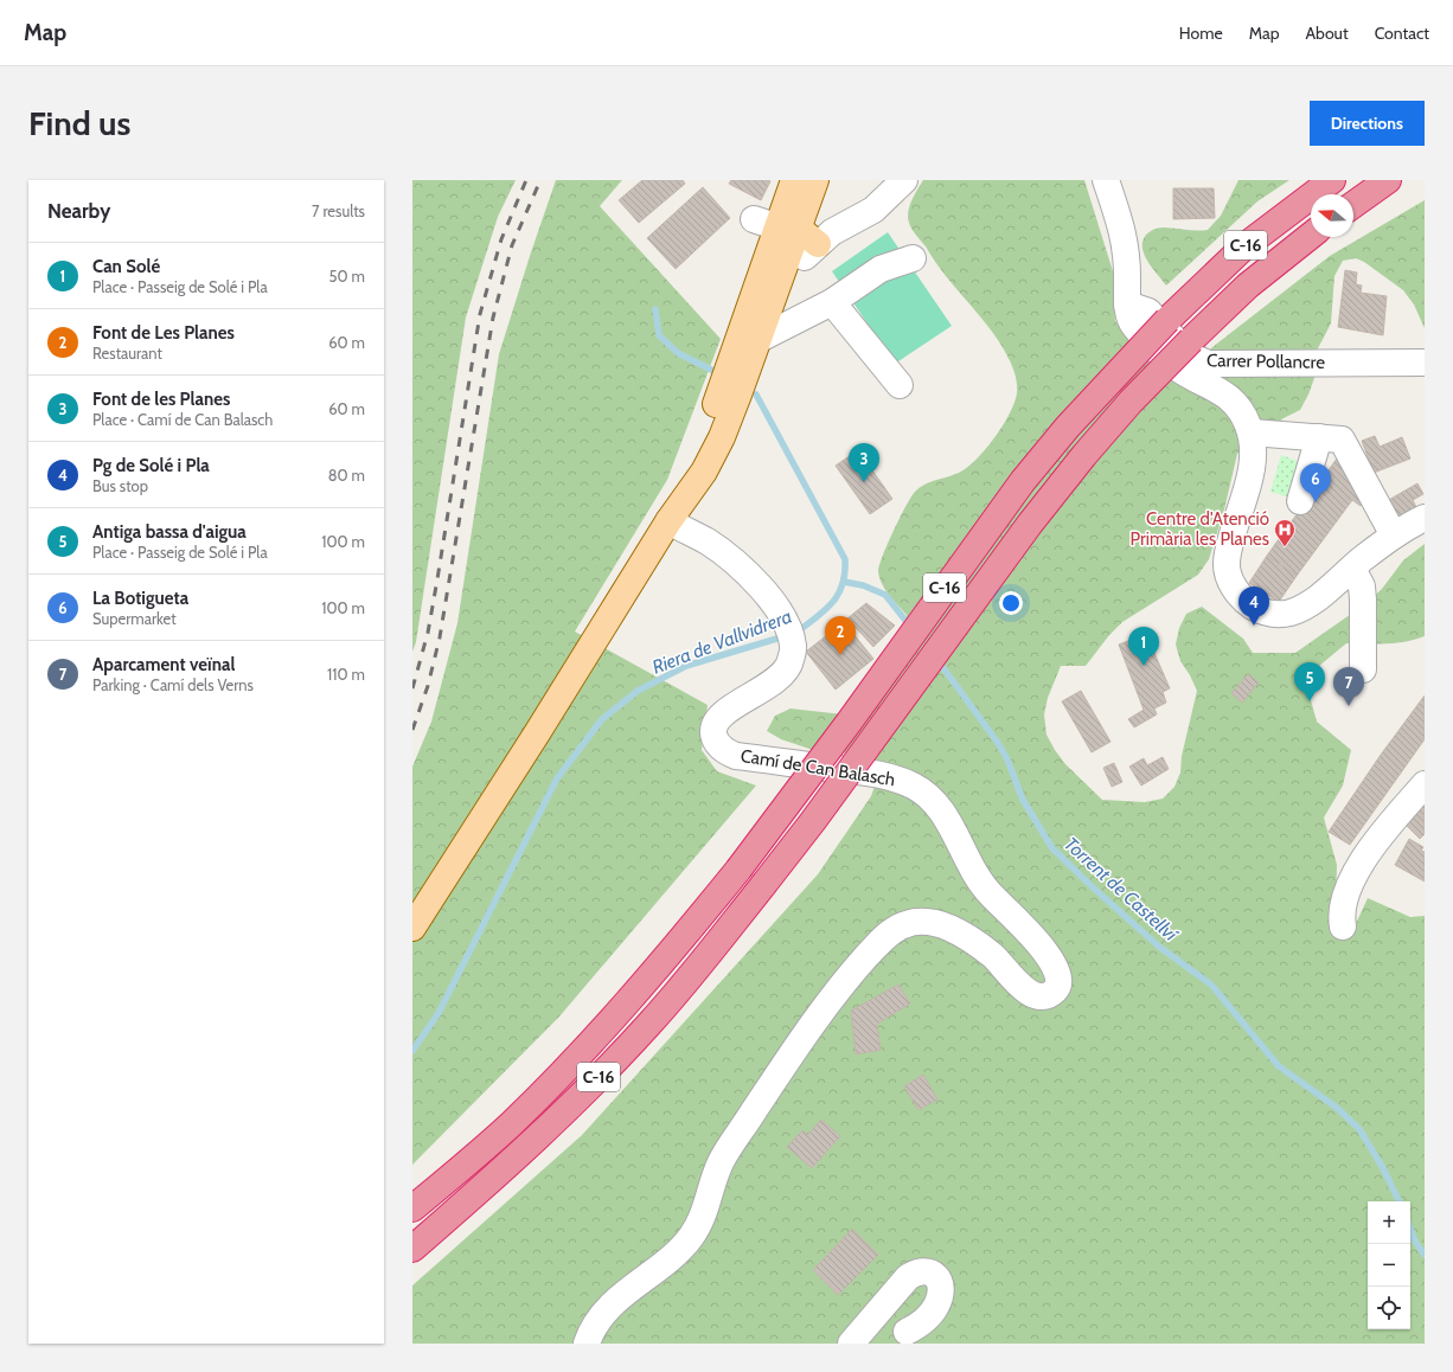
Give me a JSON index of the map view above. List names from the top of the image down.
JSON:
{
  "streets": {
    "highway": ["C-16"],
    "street": ["Carrer Pollancre", "Camí de Can Balasch"]
  },
  "water": ["Riera de Vallvidrera", "Torrent de Castellví"],
  "places": {
    "hospital": ["Centre d'Atenció Primària les Planes"]
  },
  "north": "left",
  "page": {
    "header": "Map",
    "nav": [
      "Home",
      "Map",
      "About",
      "Contact"
    ],
    "buttons": "Directions",
    "title": "Find us",
    "heading": ["Nearby", "7 results"],
    "list": [
      {
        "mark": "1",
        "name": "Can Solé",
        "note": "Place · Passeig de Solé i Pla",
        "value": "50 m"
      },
      {
        "mark": "2",
        "name": "Font de Les Planes",
        "note": "Restaurant",
        "value": "60 m"
      },
      {
        "mark": "3",
        "name": "Font de les Planes",
        "note": "Place · Camí de Can Balasch",
        "value": "60 m"
      },
      {
        "mark": "4",
        "name": "Pg de Solé i Pla",
        "note": "Bus stop",
        "value": "80 m"
      },
      {
        "mark": "5",
        "name": "Antiga bassa d'aigua",
        "note": "Place · Passeig de Solé i Pla",
        "value": "100 m"
      },
      {
        "mark": "6",
        "name": "La Botigueta",
        "note": "Supermarket",
        "value": "100 m"
      },
      {
        "mark": "7",
        "name": "Aparcament veïnal",
        "note": "Parking · Camí dels Verns",
        "value": "110 m"
      }
    ],
    "pins": [
      "3",
      "6",
      "4",
      "2",
      "1",
      "5",
      "7"
    ],
    "map_buttons": ["+", "−"]
  }
}
